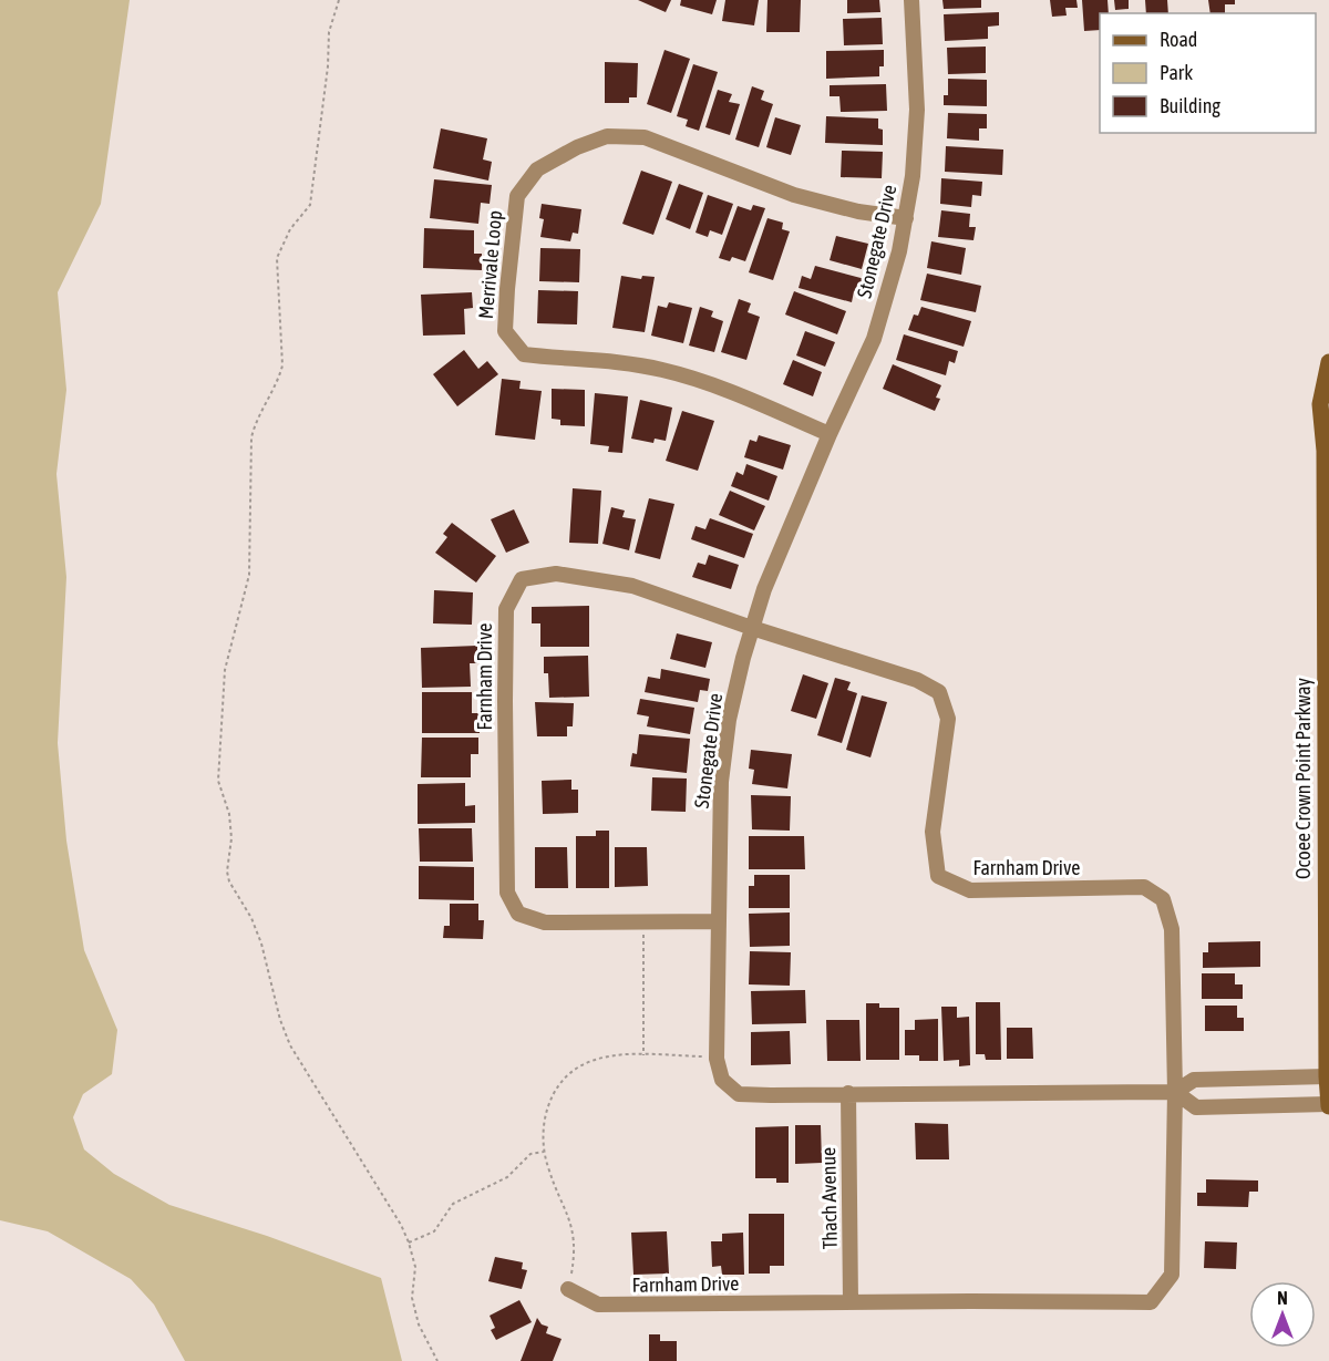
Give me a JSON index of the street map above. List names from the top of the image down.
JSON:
{
  "streets": {
    "street": [
      "Stonegate Drive",
      "Merrivale Loop",
      "Farnham Drive",
      "Ocoee Crown Point Parkway",
      "Thach Avenue"
    ]
  },
  "crossings": [
    ["Stonegate Drive", "Merrivale Loop"],
    ["Stonegate Drive", "Farnham Drive"],
    ["Stonegate Drive", "Ocoee Crown Point Parkway"],
    ["Stonegate Drive", "Thach Avenue"],
    ["Farnham Drive", "Thach Avenue"]
  ],
  "legend": ["Road", "Park", "Building"],
  "north": "top"
}
